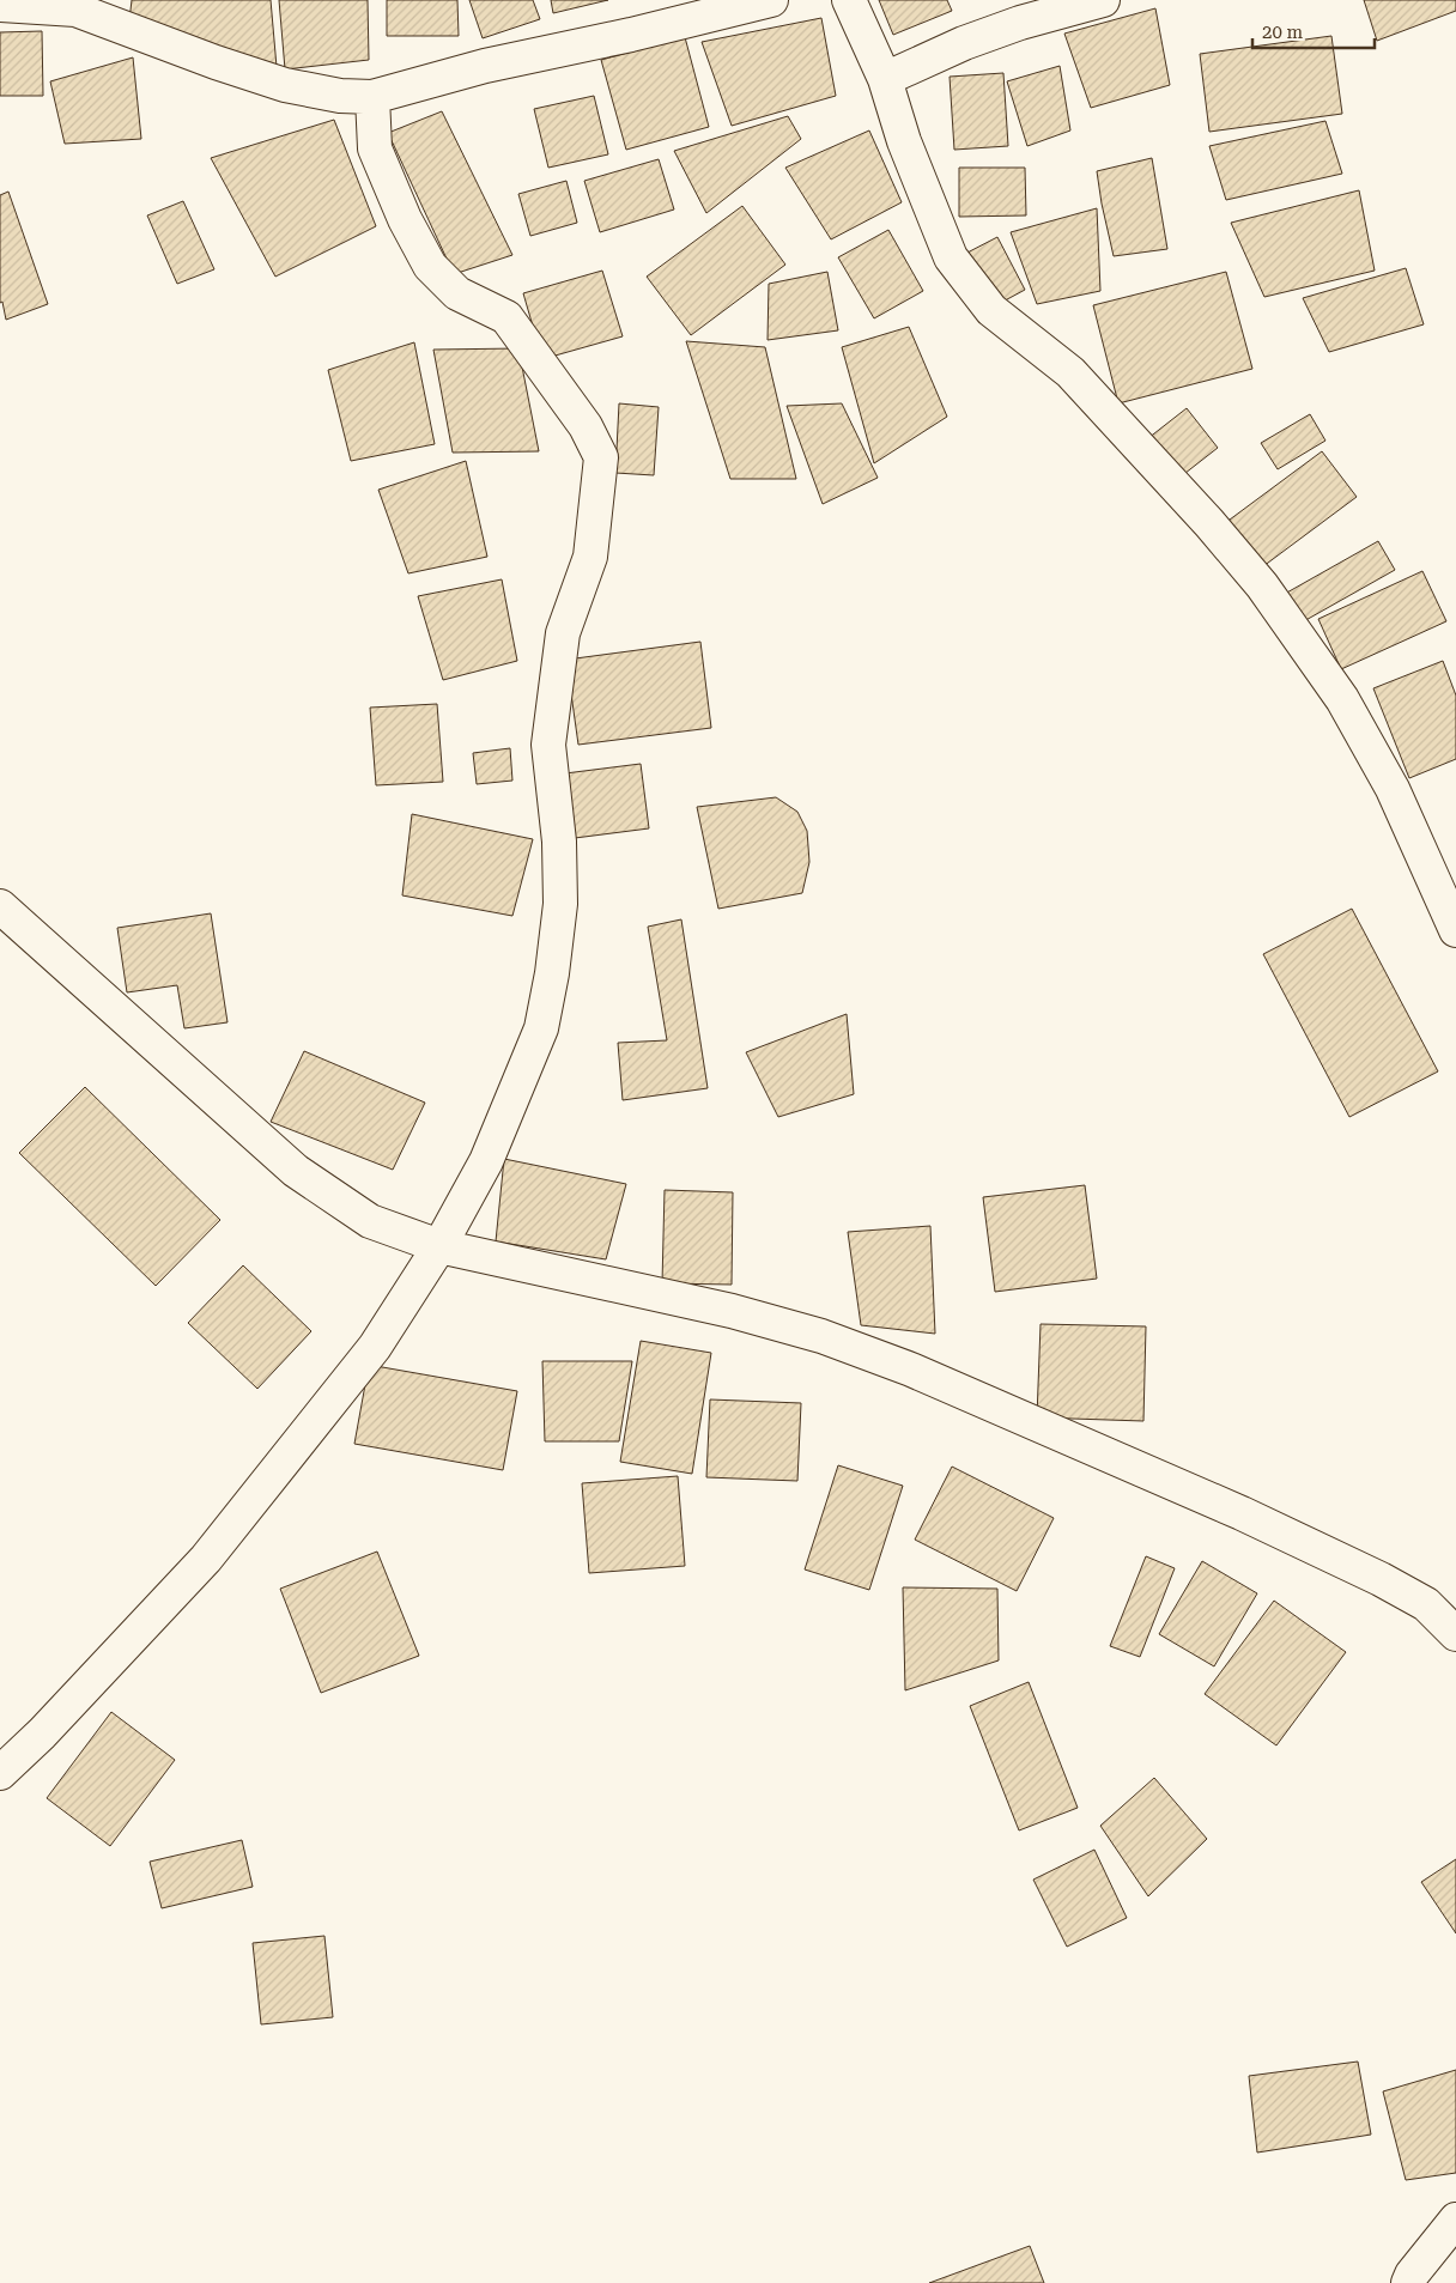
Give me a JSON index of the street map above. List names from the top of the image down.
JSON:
{
  "scale_bar": "20 m"
}
